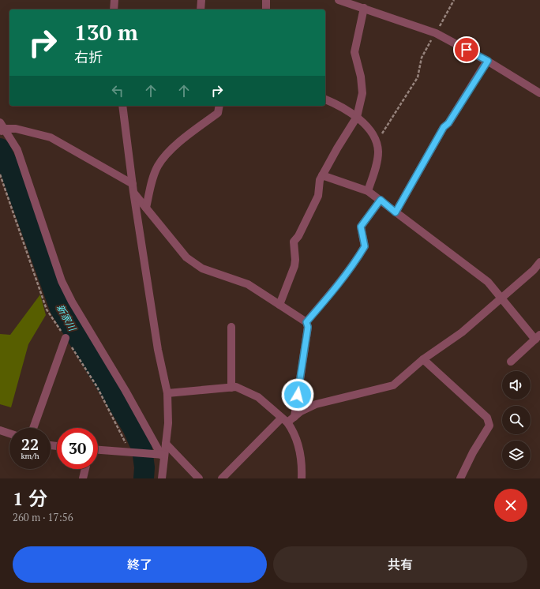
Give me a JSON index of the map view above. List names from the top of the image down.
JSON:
{
  "water": ["新家川"],
  "page": {
    "turn": ["130 m", "右折"],
    "speed": "22 km/h",
    "limit": "30",
    "heading": ["1 分", "260 m · 17:56"],
    "buttons": ["終了", "共有"]
  }
}
